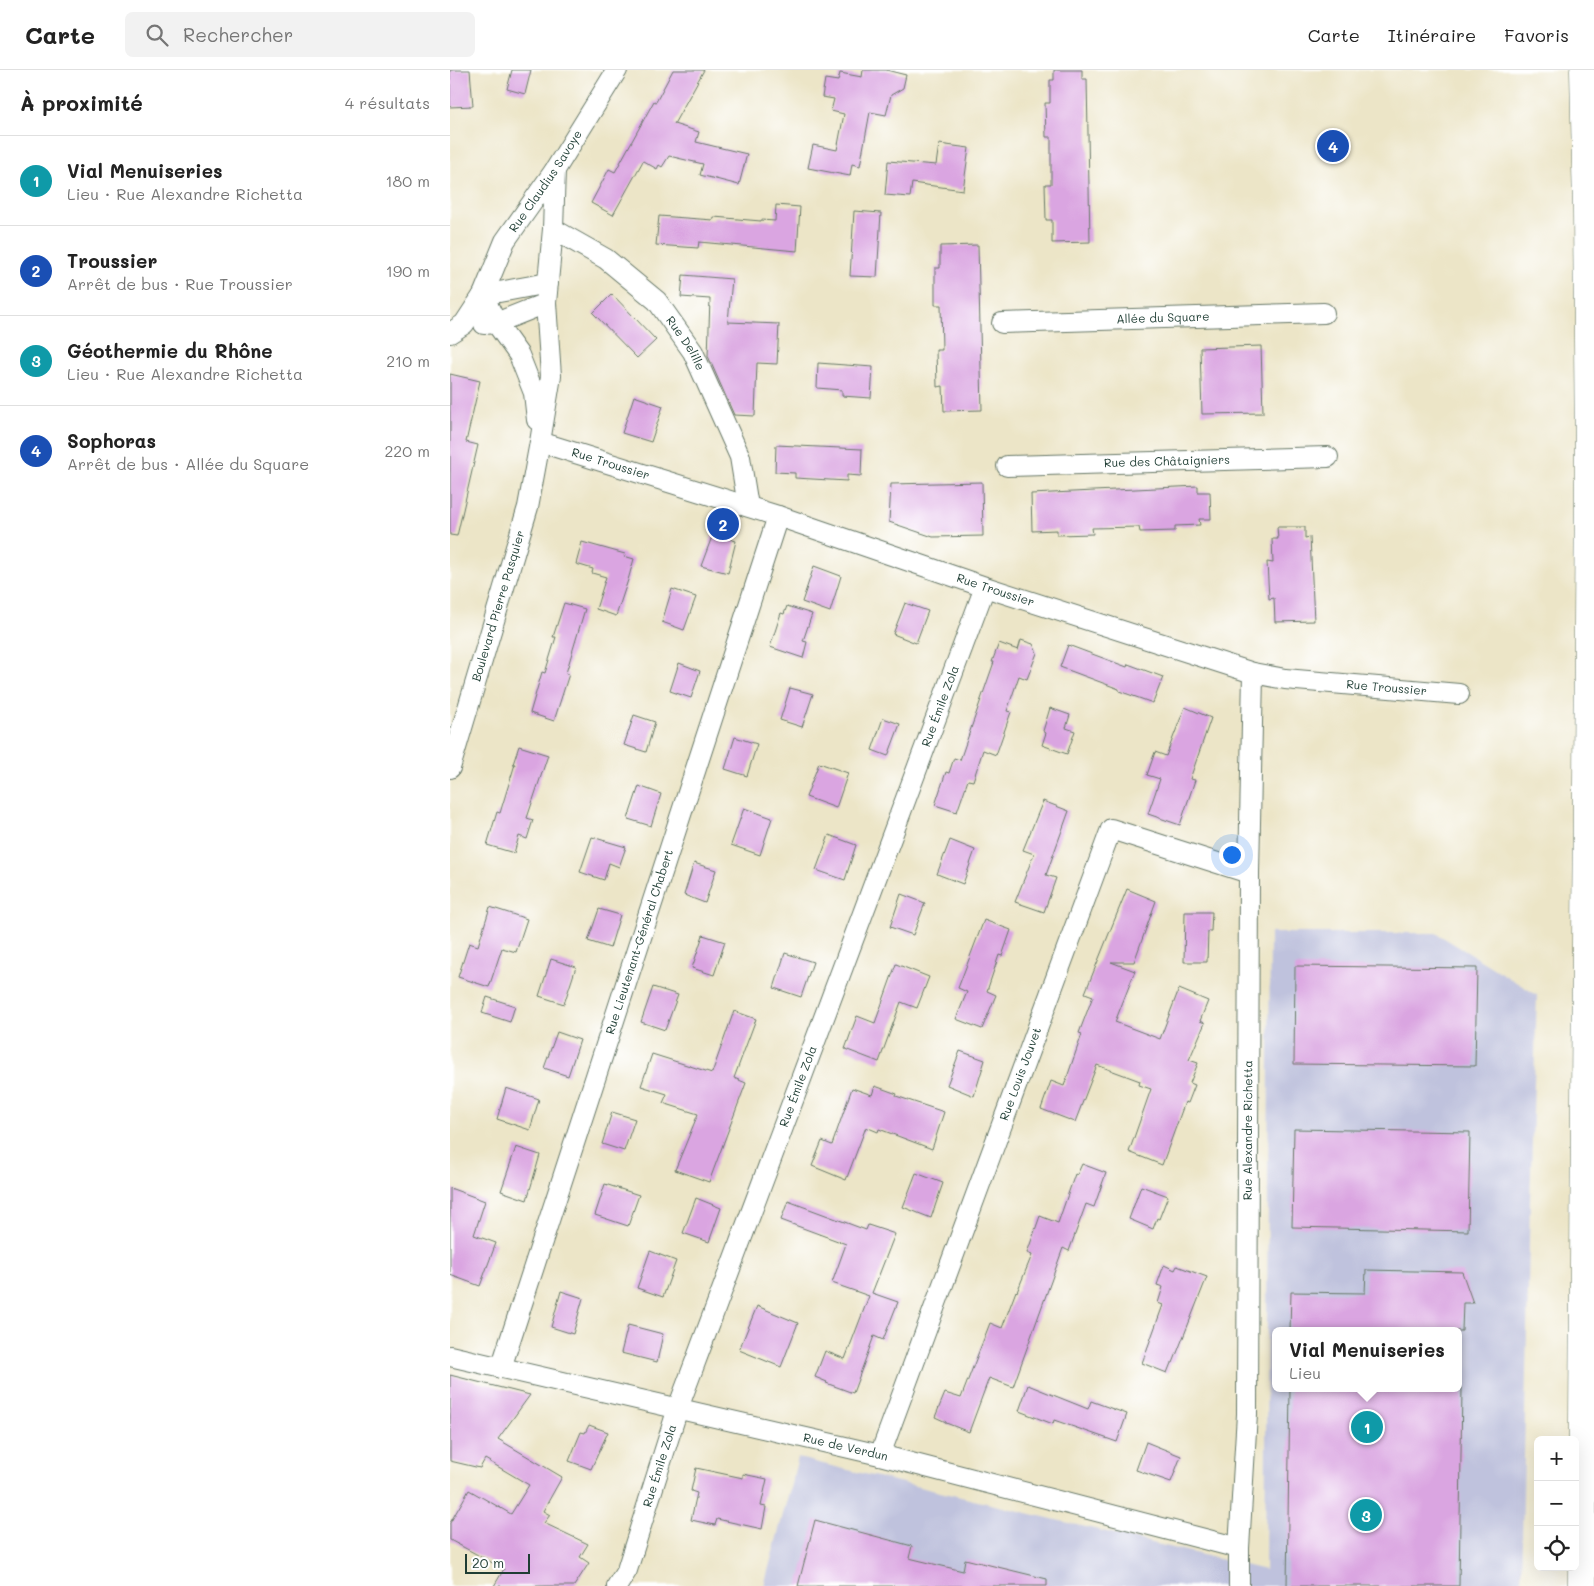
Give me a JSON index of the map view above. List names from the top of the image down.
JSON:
{
  "streets": {
    "street": [
      "Rue Claudius Savoye",
      "Allée du Square",
      "Rue Delille",
      "Rue des Châtaigniers",
      "Rue Troussier",
      "Boulevard Pierre Pasquier",
      "Rue Émile Zola",
      "Rue Lieutenant-Général Chabert",
      "Rue Louis Jouvet",
      "Rue Alexandre Richetta",
      "Rue de Verdun"
    ]
  },
  "crossings": [
    ["Rue Claudius Savoye", "Boulevard Pierre Pasquier"],
    ["Rue Delille", "Rue Troussier"],
    ["Rue Delille", "Boulevard Pierre Pasquier"],
    ["Rue Troussier", "Boulevard Pierre Pasquier"],
    ["Rue Troussier", "Rue Émile Zola"],
    ["Rue Troussier", "Rue Lieutenant-Général Chabert"],
    ["Rue Troussier", "Rue Alexandre Richetta"],
    ["Rue Émile Zola", "Rue de Verdun"],
    ["Rue Lieutenant-Général Chabert", "Rue de Verdun"],
    ["Rue Louis Jouvet", "Rue Alexandre Richetta"],
    ["Rue Louis Jouvet", "Rue de Verdun"],
    ["Rue Alexandre Richetta", "Rue de Verdun"]
  ],
  "scale_bar": "20 m",
  "page": {
    "header": "Carte",
    "search": "Rechercher",
    "nav": ["Carte", "Itinéraire", "Favoris"],
    "heading": ["À proximité", "4 résultats"],
    "pins": [
      "4",
      "2",
      "1",
      "3"
    ],
    "list": [
      {
        "mark": "1",
        "name": "Vial Menuiseries",
        "note": "Lieu · Rue Alexandre Richetta",
        "value": "180 m"
      },
      {
        "mark": "2",
        "name": "Troussier",
        "note": "Arrêt de bus · Rue Troussier",
        "value": "190 m"
      },
      {
        "mark": "3",
        "name": "Géothermie du Rhône",
        "note": "Lieu · Rue Alexandre Richetta",
        "value": "210 m"
      },
      {
        "mark": "4",
        "name": "Sophoras",
        "note": "Arrêt de bus · Allée du Square",
        "value": "220 m"
      }
    ],
    "popup": ["Vial Menuiseries", "Lieu"],
    "map_buttons": ["+", "−"],
    "scale": "20 m"
  }
}
